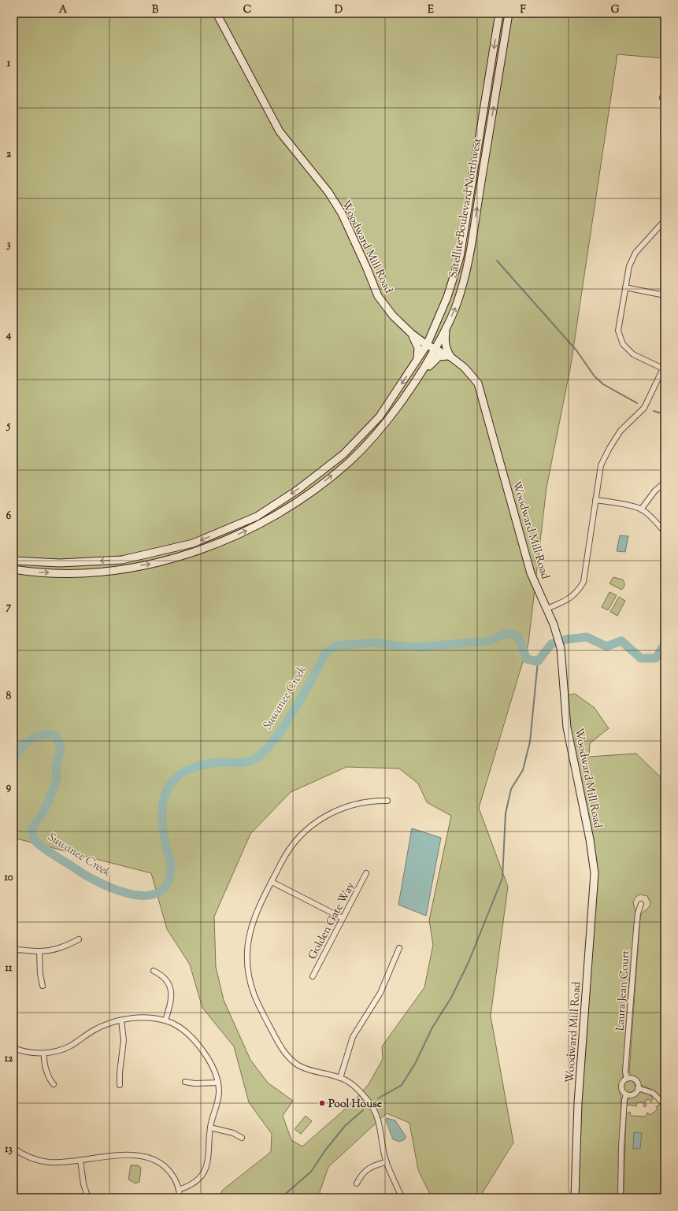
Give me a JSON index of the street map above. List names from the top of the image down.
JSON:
{
  "streets": {
    "main road": ["Satellite Boulevard Northwest", "Woodward Mill Road"],
    "street": ["Golden Gate Way", "Laura Jean Court"]
  },
  "crossings": [
    ["Satellite Boulevard Northwest", "Woodward Mill Road"]
  ],
  "water": ["Suwanee Creek"],
  "places": ["Pool House"],
  "grid": {
    "columns": [
      "A",
      "B",
      "C",
      "D",
      "E",
      "F",
      "G"
    ],
    "rows": [
      "1",
      "2",
      "3",
      "4",
      "5",
      "6",
      "7",
      "8",
      "9",
      "10",
      "11",
      "12",
      "13"
    ]
  }
}
